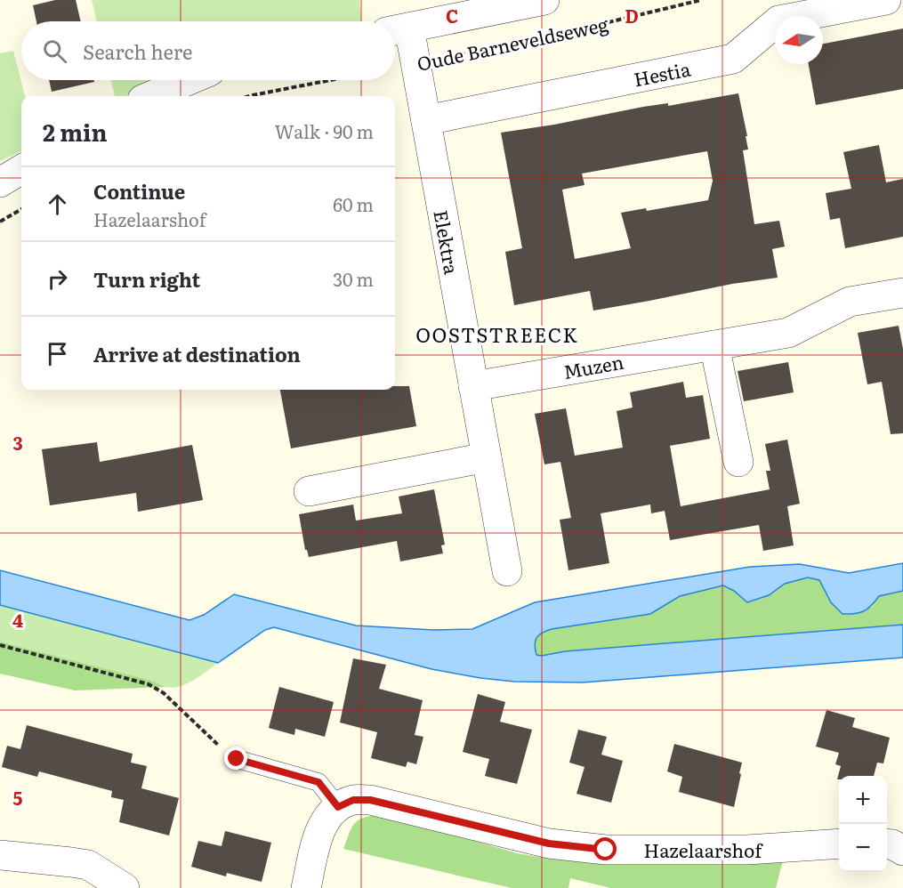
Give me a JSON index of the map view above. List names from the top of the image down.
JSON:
{
  "streets": {
    "street": [
      "Oude Barneveldseweg",
      "Hestia",
      "Elektra",
      "Muzen",
      "Hazelaarshof"
    ]
  },
  "crossings": [
    ["Oude Barneveldseweg", "Elektra"],
    ["Hestia", "Elektra"],
    ["Elektra", "Muzen"]
  ],
  "districts": ["OOSTSTREECK"],
  "north": "left",
  "page": {
    "search": "Search here",
    "heading": ["2 min", "Walk · 90 m"],
    "list": [
      ["Continue", "Hazelaarshof", "60 m"],
      ["Turn right", "30 m"],
      "Arrive at destination"
    ],
    "map_buttons": ["+", "−"]
  },
  "grid": {
    "columns": ["C", "D"],
    "rows": ["3", "4", "5"]
  }
}
